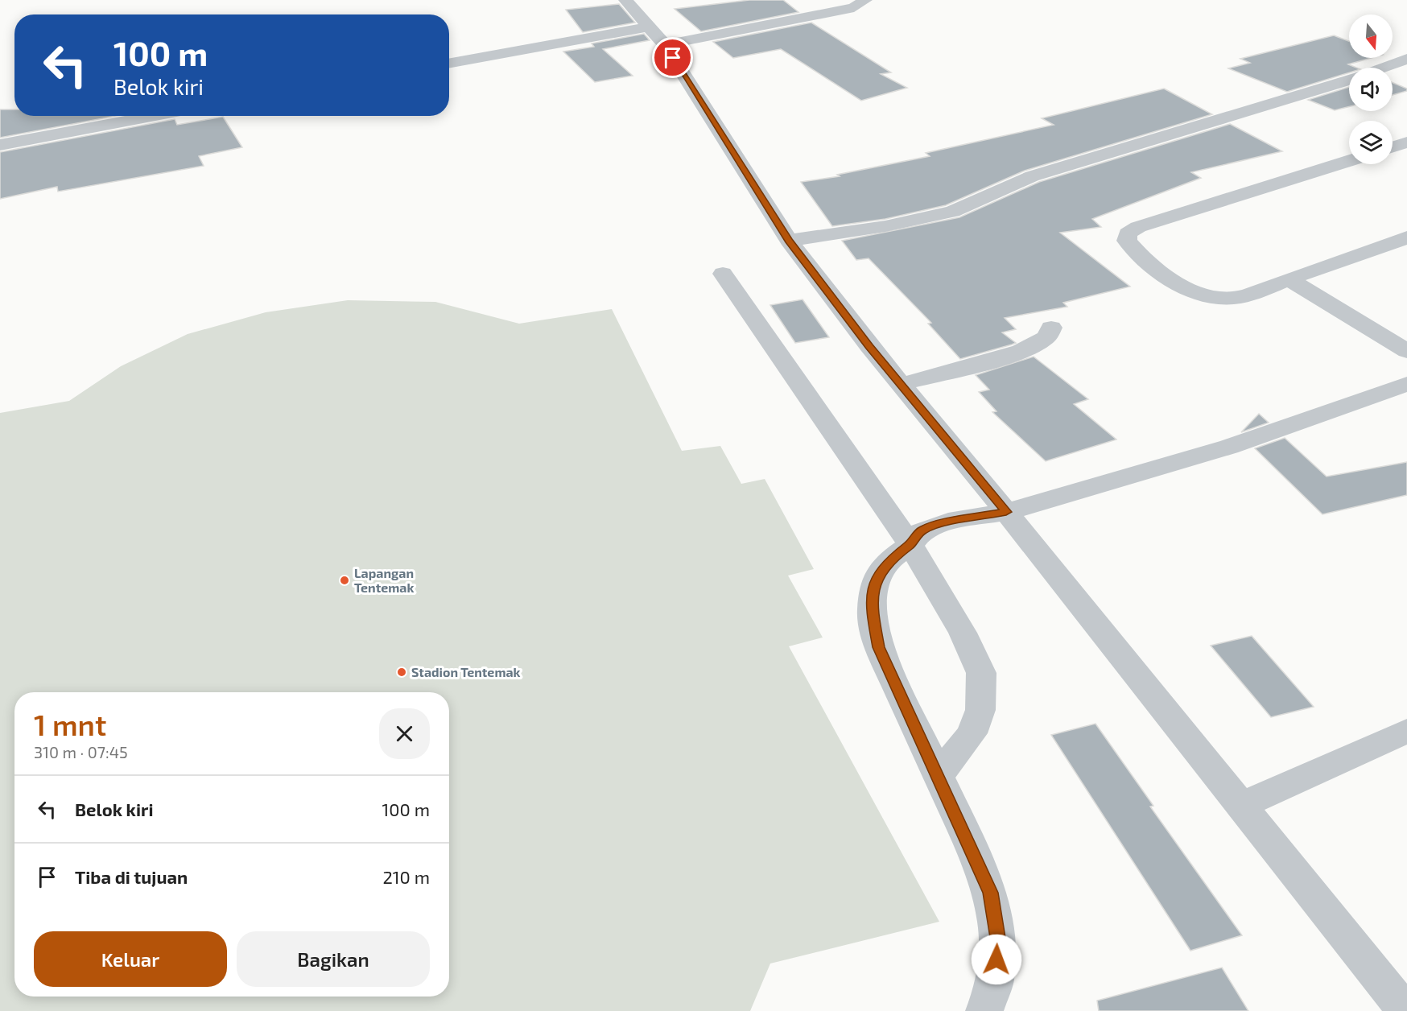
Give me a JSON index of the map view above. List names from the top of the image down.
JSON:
{
  "places": ["Lapangan Tentemak", "Stadion Tentemak"],
  "north": "bottom",
  "page": {
    "turn": ["100 m", "Belok kiri"],
    "heading": ["1 mnt", "310 m · 07:45"],
    "list": [
      {
        "name": "Belok kiri",
        "value": "100 m"
      },
      {
        "name": "Tiba di tujuan",
        "value": "210 m"
      }
    ],
    "buttons": ["Keluar", "Bagikan"]
  }
}
